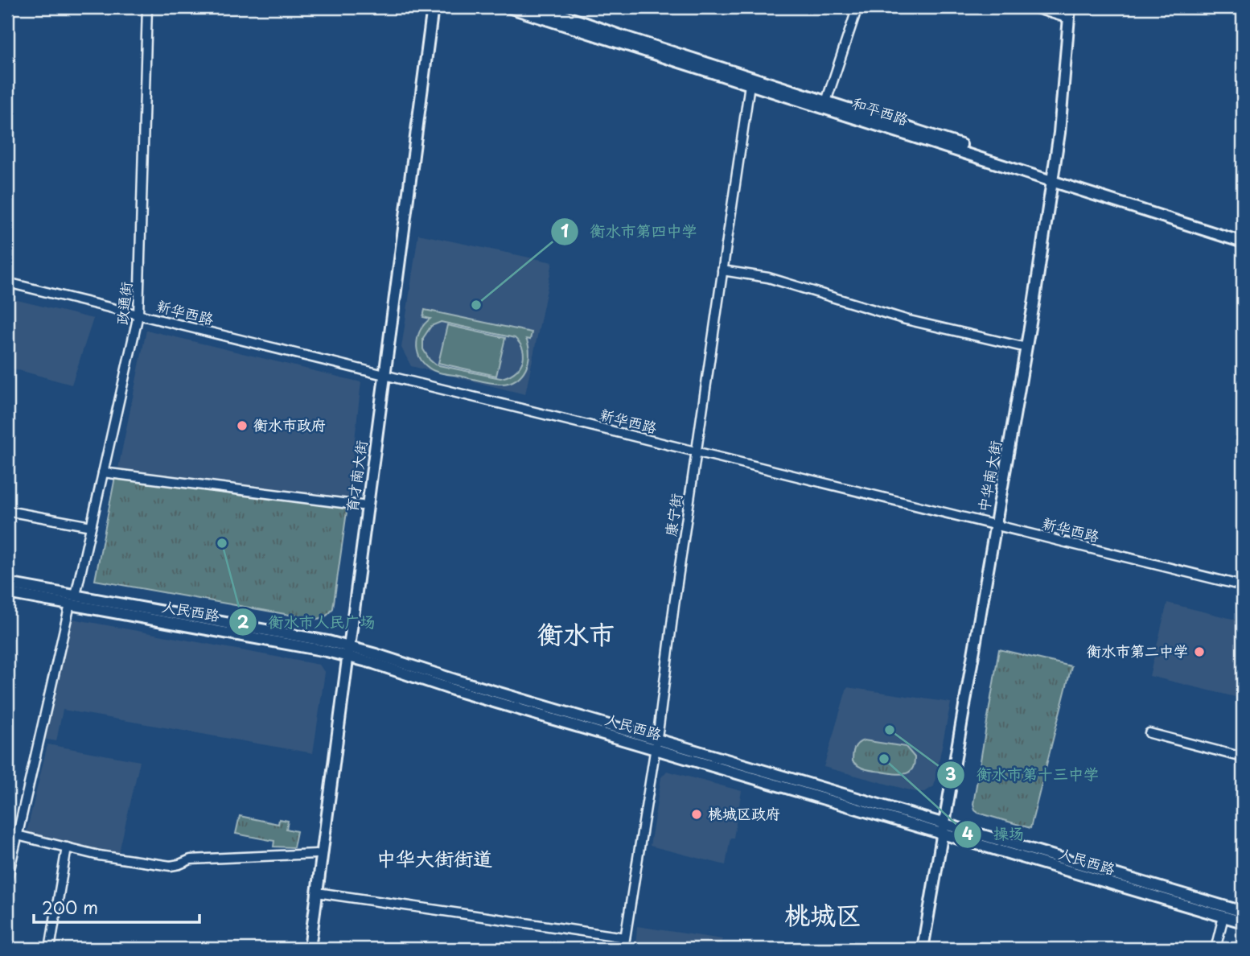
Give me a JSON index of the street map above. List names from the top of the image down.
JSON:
{
  "streets": {
    "main road": [
      "和平西路",
      "育才南大街",
      "中华南大街",
      "人民西路"
    ],
    "street": ["政通街", "新华西路", "康宁街"]
  },
  "crossings": [
    ["和平西路", "中华南大街"],
    ["和平西路", "康宁街"],
    ["政通街", "新华西路"],
    ["政通街", "人民西路"],
    ["新华西路", "育才南大街"],
    ["新华西路", "中华南大街"],
    ["新华西路", "康宁街"],
    ["育才南大街", "人民西路"],
    ["中华南大街", "人民西路"],
    ["康宁街", "人民西路"]
  ],
  "districts": ["衡水市", "中华大街街道", "桃城区"],
  "places": [
    "衡水市第四中学",
    "衡水市政府",
    "衡水市人民广场",
    "衡水市第二中学",
    "衡水市第十三中学",
    "操场",
    "桃城区政府"
  ],
  "scale_bar": "200 m"
}
